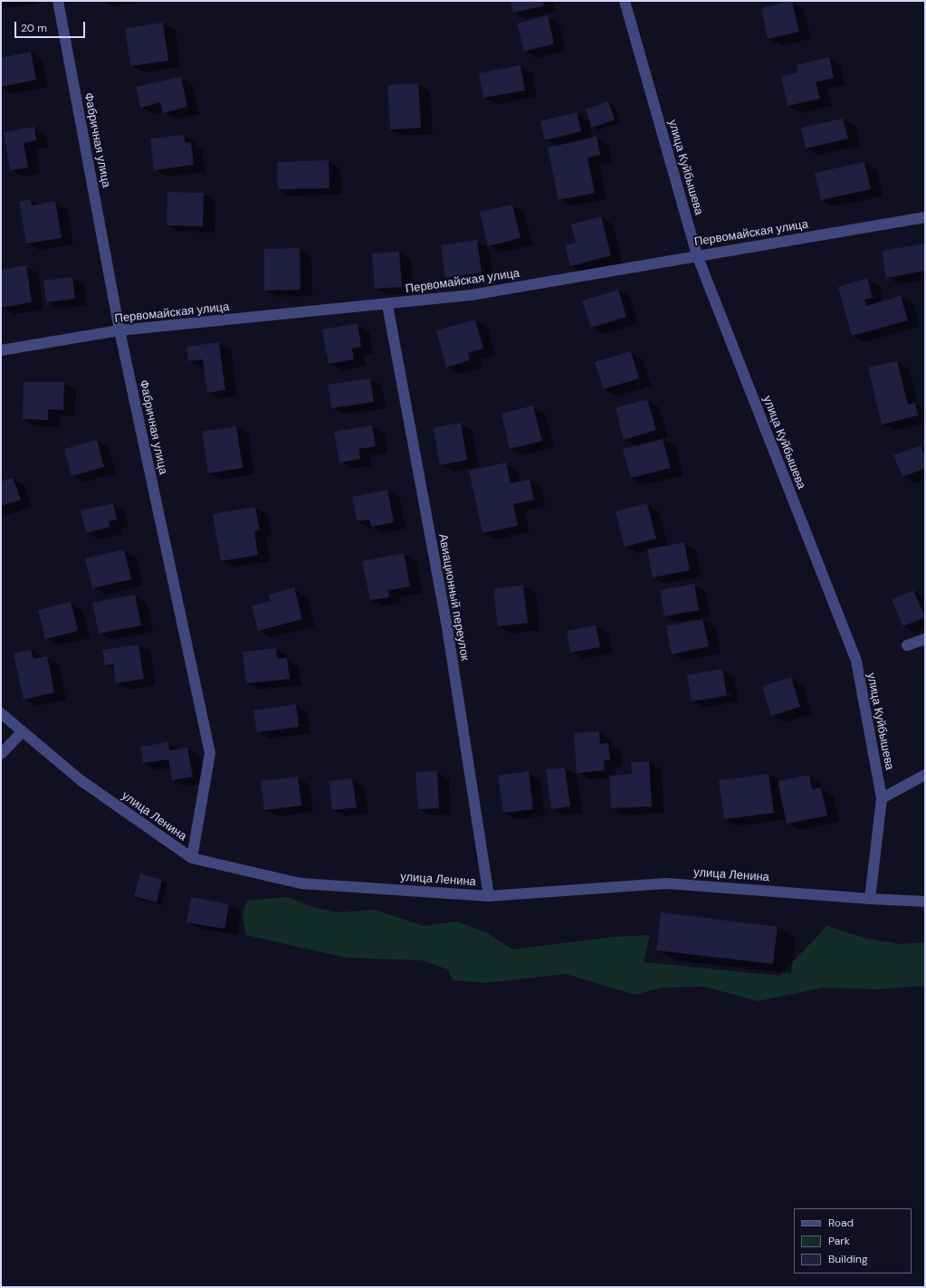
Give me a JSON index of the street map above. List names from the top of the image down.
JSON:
{
  "streets": {
    "street": [
      "Фабричная улица",
      "улица Куйбышева",
      "Первомайская улица",
      "Авиационный переулок",
      "улица Ленина"
    ]
  },
  "crossings": [
    ["Фабричная улица", "Первомайская улица"],
    ["Фабричная улица", "улица Ленина"],
    ["улица Куйбышева", "Первомайская улица"],
    ["улица Куйбышева", "улица Ленина"],
    ["Первомайская улица", "Авиационный переулок"],
    ["Авиационный переулок", "улица Ленина"]
  ],
  "legend": ["Road", "Park", "Building"],
  "scale_bar": "20 m"
}
